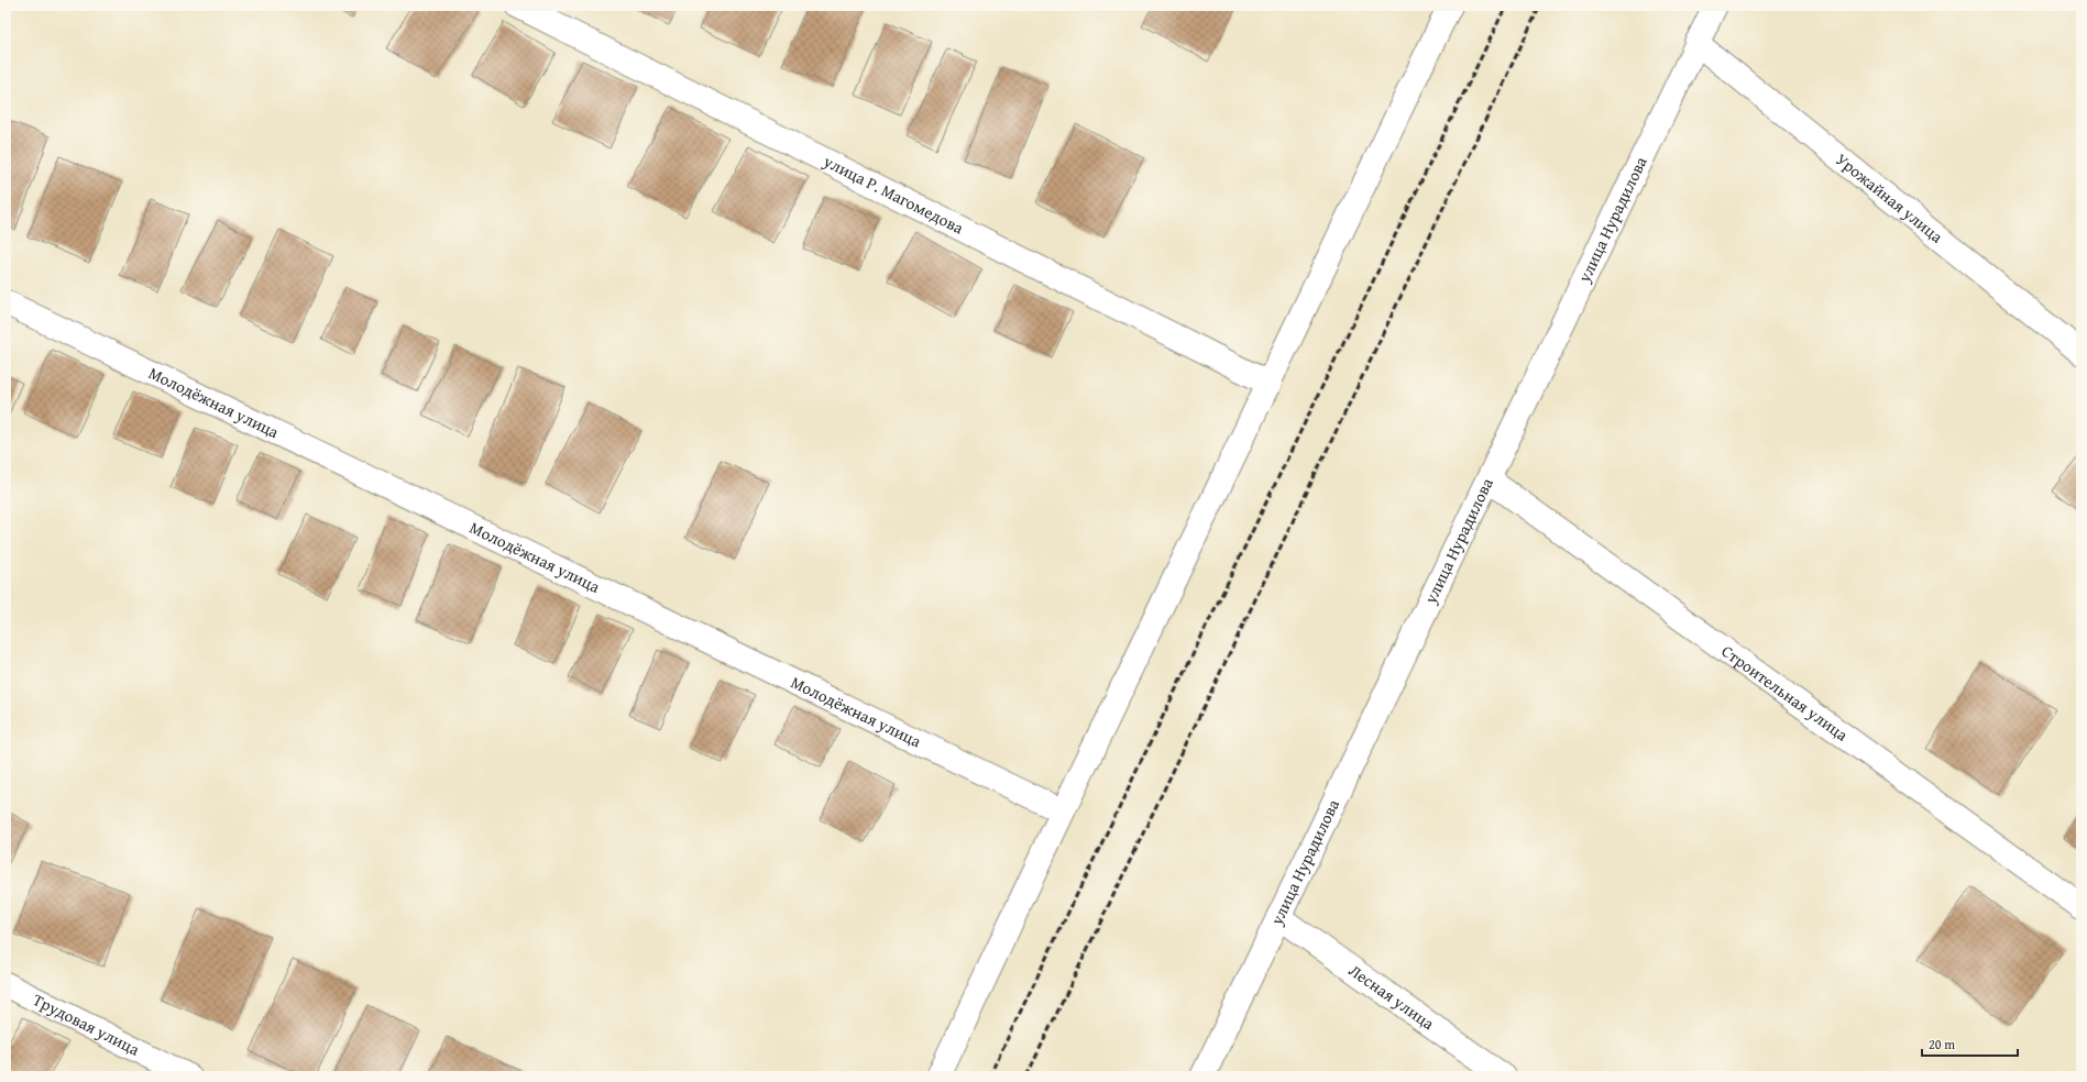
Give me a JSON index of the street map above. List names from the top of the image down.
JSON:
{
  "streets": {
    "street": [
      "улица Р. Магомедова",
      "Урожайная улица",
      "улица Нурадилова",
      "Молодёжная улица",
      "Строительная улица",
      "Лесная улица",
      "Трудовая улица"
    ]
  },
  "crossings": [
    ["Урожайная улица", "улица Нурадилова"],
    ["улица Нурадилова", "Строительная улица"],
    ["улица Нурадилова", "Лесная улица"]
  ],
  "scale_bar": "20 m"
}
